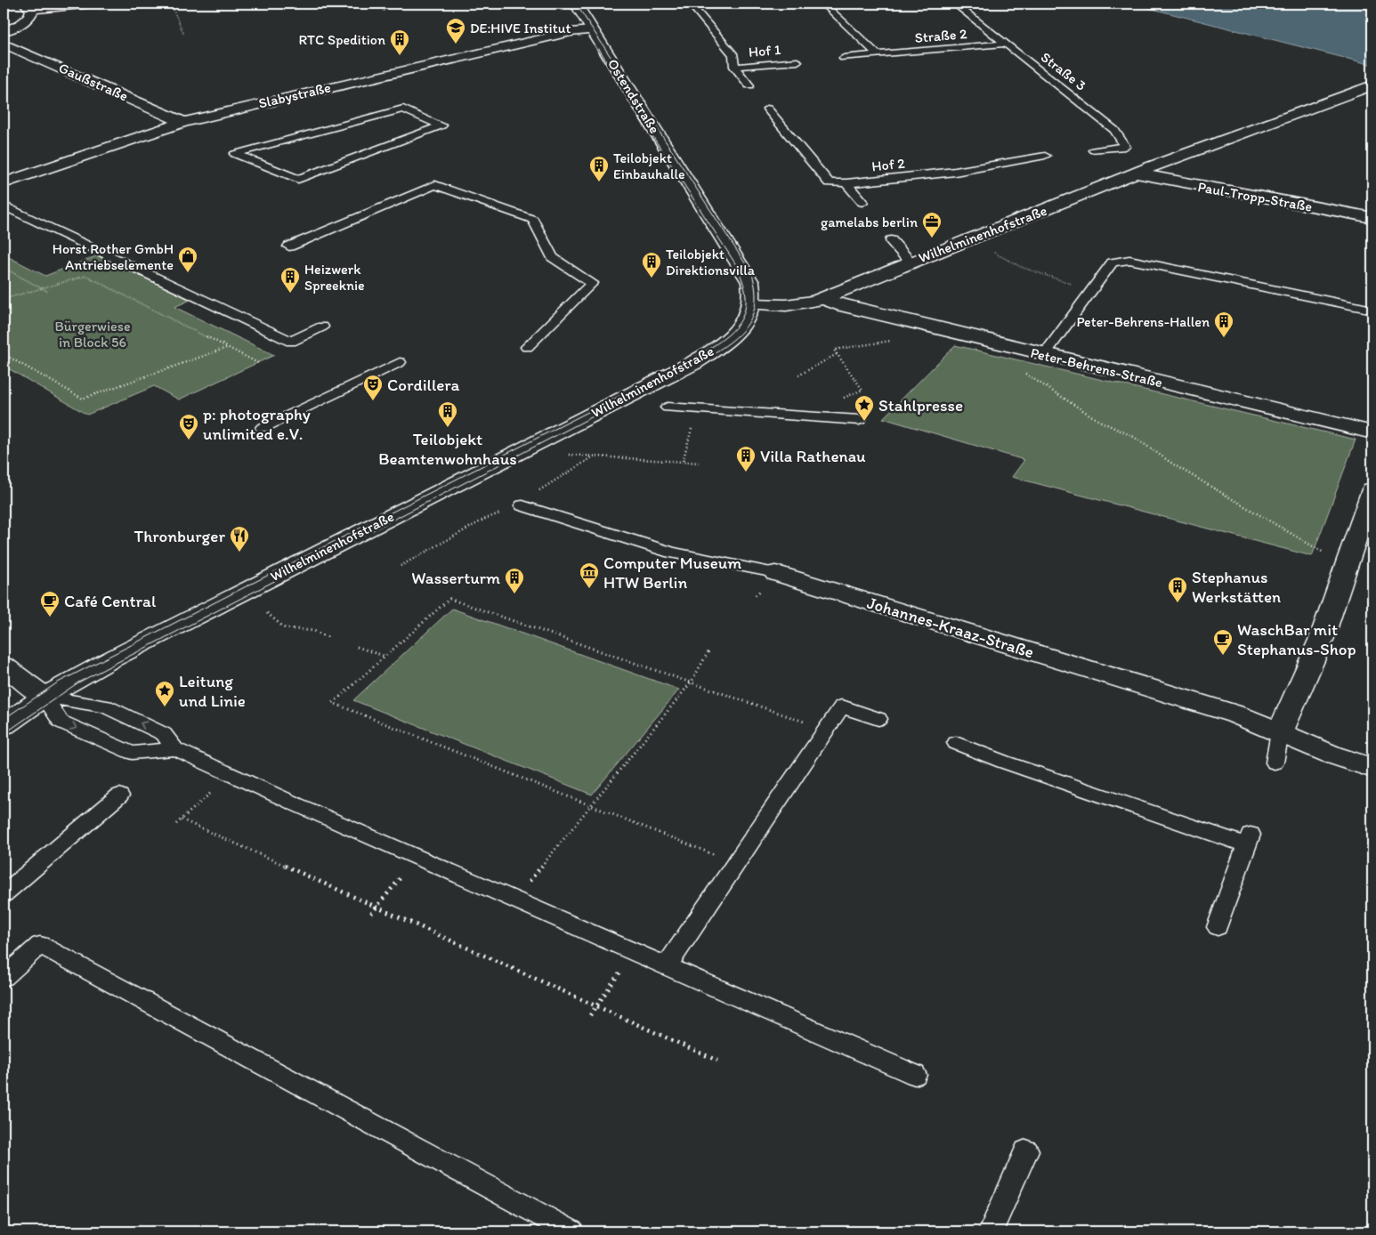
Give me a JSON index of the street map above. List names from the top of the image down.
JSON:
{
  "streets": {
    "street": [
      "Gaußstraße",
      "Slabystraße",
      "Ostendstraße",
      "Paul-Tropp-Straße",
      "Wilhelminenhofstraße",
      "Peter-Behrens-Straße",
      "Johannes-Kraaz-Straße"
    ],
    "lane": [
      "Straße 2",
      "Hof 1",
      "Straße 3",
      "Hof 2"
    ]
  },
  "crossings": [
    ["Straße 2", "Straße 3"],
    ["Gaußstraße", "Slabystraße"],
    ["Slabystraße", "Ostendstraße"],
    ["Ostendstraße", "Wilhelminenhofstraße"],
    ["Paul-Tropp-Straße", "Wilhelminenhofstraße"],
    ["Wilhelminenhofstraße", "Peter-Behrens-Straße"]
  ],
  "parks": ["Bürgerwiese in Block 56"],
  "places": {
    "school or university": ["DE:HIVE Institut"],
    "building": [
      "RTC Spedition",
      "Teilobjekt Einbauhalle",
      "Teilobjekt Direktionsvilla",
      "Heizwerk Spreeknie",
      "Peter-Behrens-Hallen",
      "Teilobjekt Beamtenwohnhaus",
      "Villa Rathenau",
      "Wasserturm",
      "Stephanus Werkstätten"
    ],
    "office": ["gamelabs berlin"],
    "shop": ["Horst Rother GmbH Antriebselemente"],
    "theatre": ["Cordillera", "p: photography unlimited e.V."],
    "place": ["Stahlpresse", "Leitung und Linie"],
    "restaurant": ["Thronburger"],
    "museum": ["Computer Museum HTW Berlin"],
    "cafe": ["Café Central", "WaschBar mit Stephanus-Shop"]
  }
}
